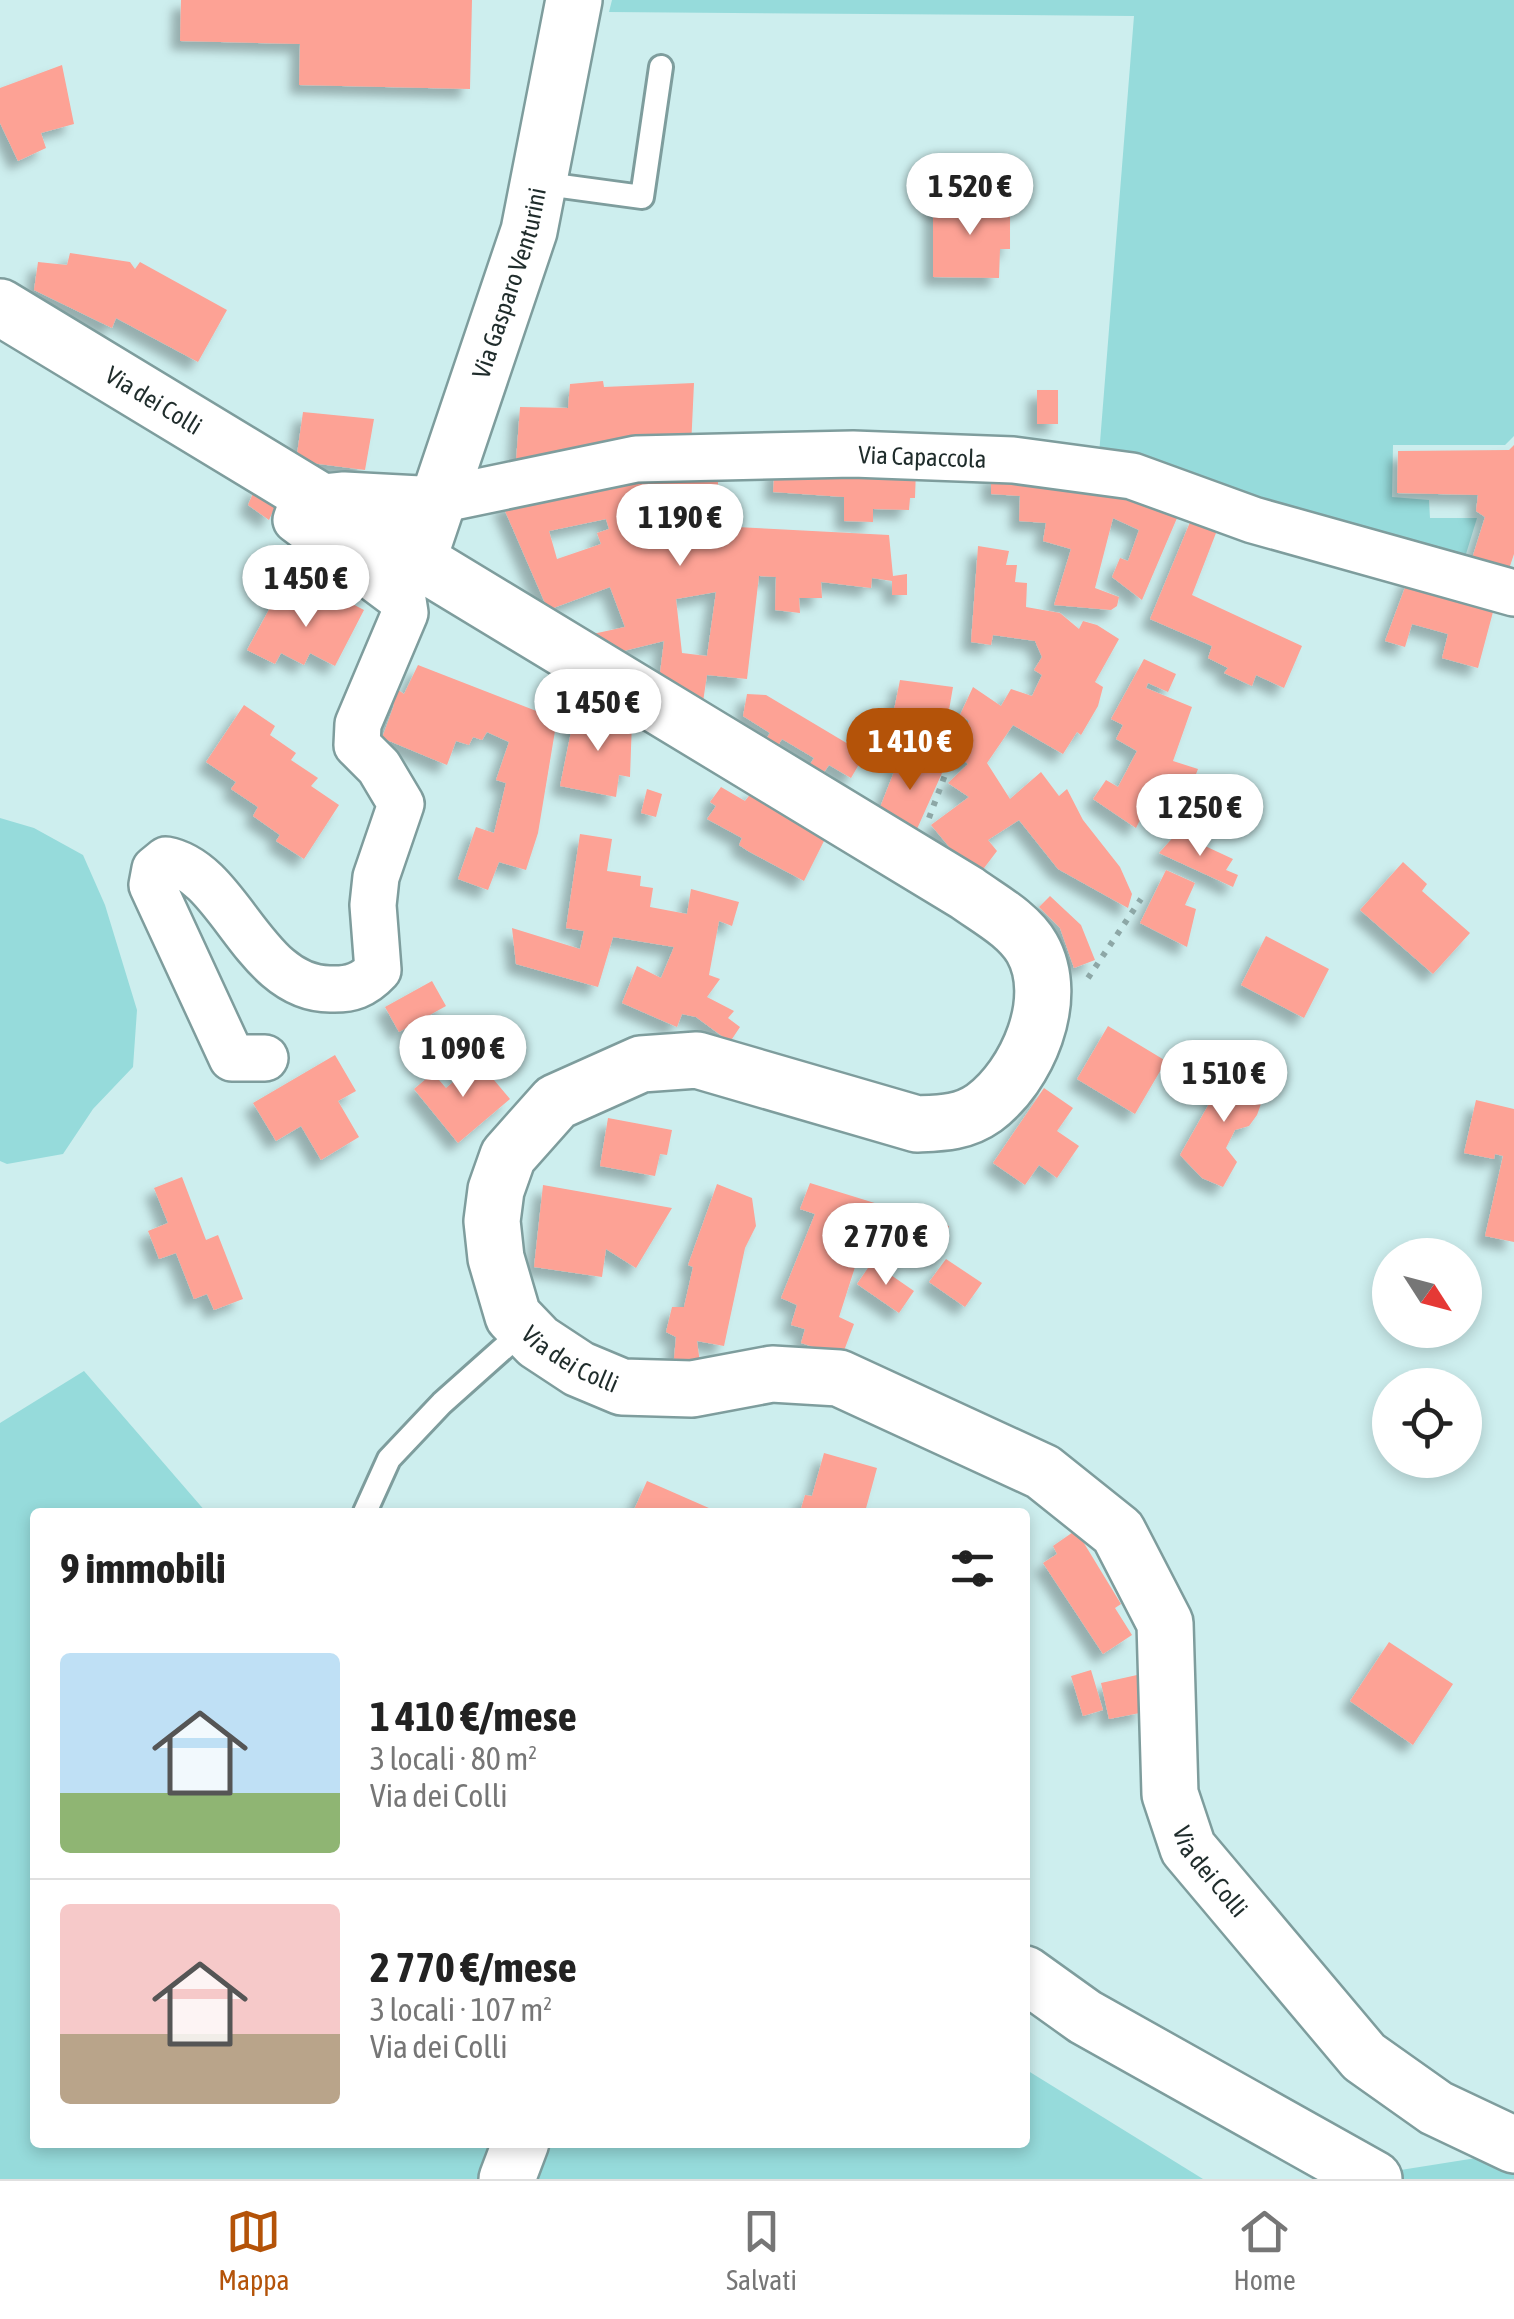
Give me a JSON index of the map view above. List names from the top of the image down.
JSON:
{
  "streets": {
    "street": ["Via Gasparo Venturini", "Via dei Colli", "Via Capaccola"]
  },
  "crossings": [
    ["Via Gasparo Venturini", "Via dei Colli"],
    ["Via Gasparo Venturini", "Via Capaccola"],
    ["Via dei Colli", "Via Capaccola"]
  ],
  "north": "bottom right",
  "page": {
    "price": [
      "1 520 €",
      "1 190 €",
      "1 450 €",
      "1 450 €",
      "1 410 €",
      "1 250 €",
      "1 090 €",
      "1 510 €",
      "2 770 €"
    ],
    "heading": "9 immobili",
    "list": [
      {
        "name": "1 410 €/mese",
        "note": "3 locali · 80 m² · Via dei Colli"
      },
      {
        "name": "2 770 €/mese",
        "note": "3 locali · 107 m² · Via dei Colli"
      }
    ],
    "tabs": ["Mappa", "Salvati", "Home"]
  }
}
